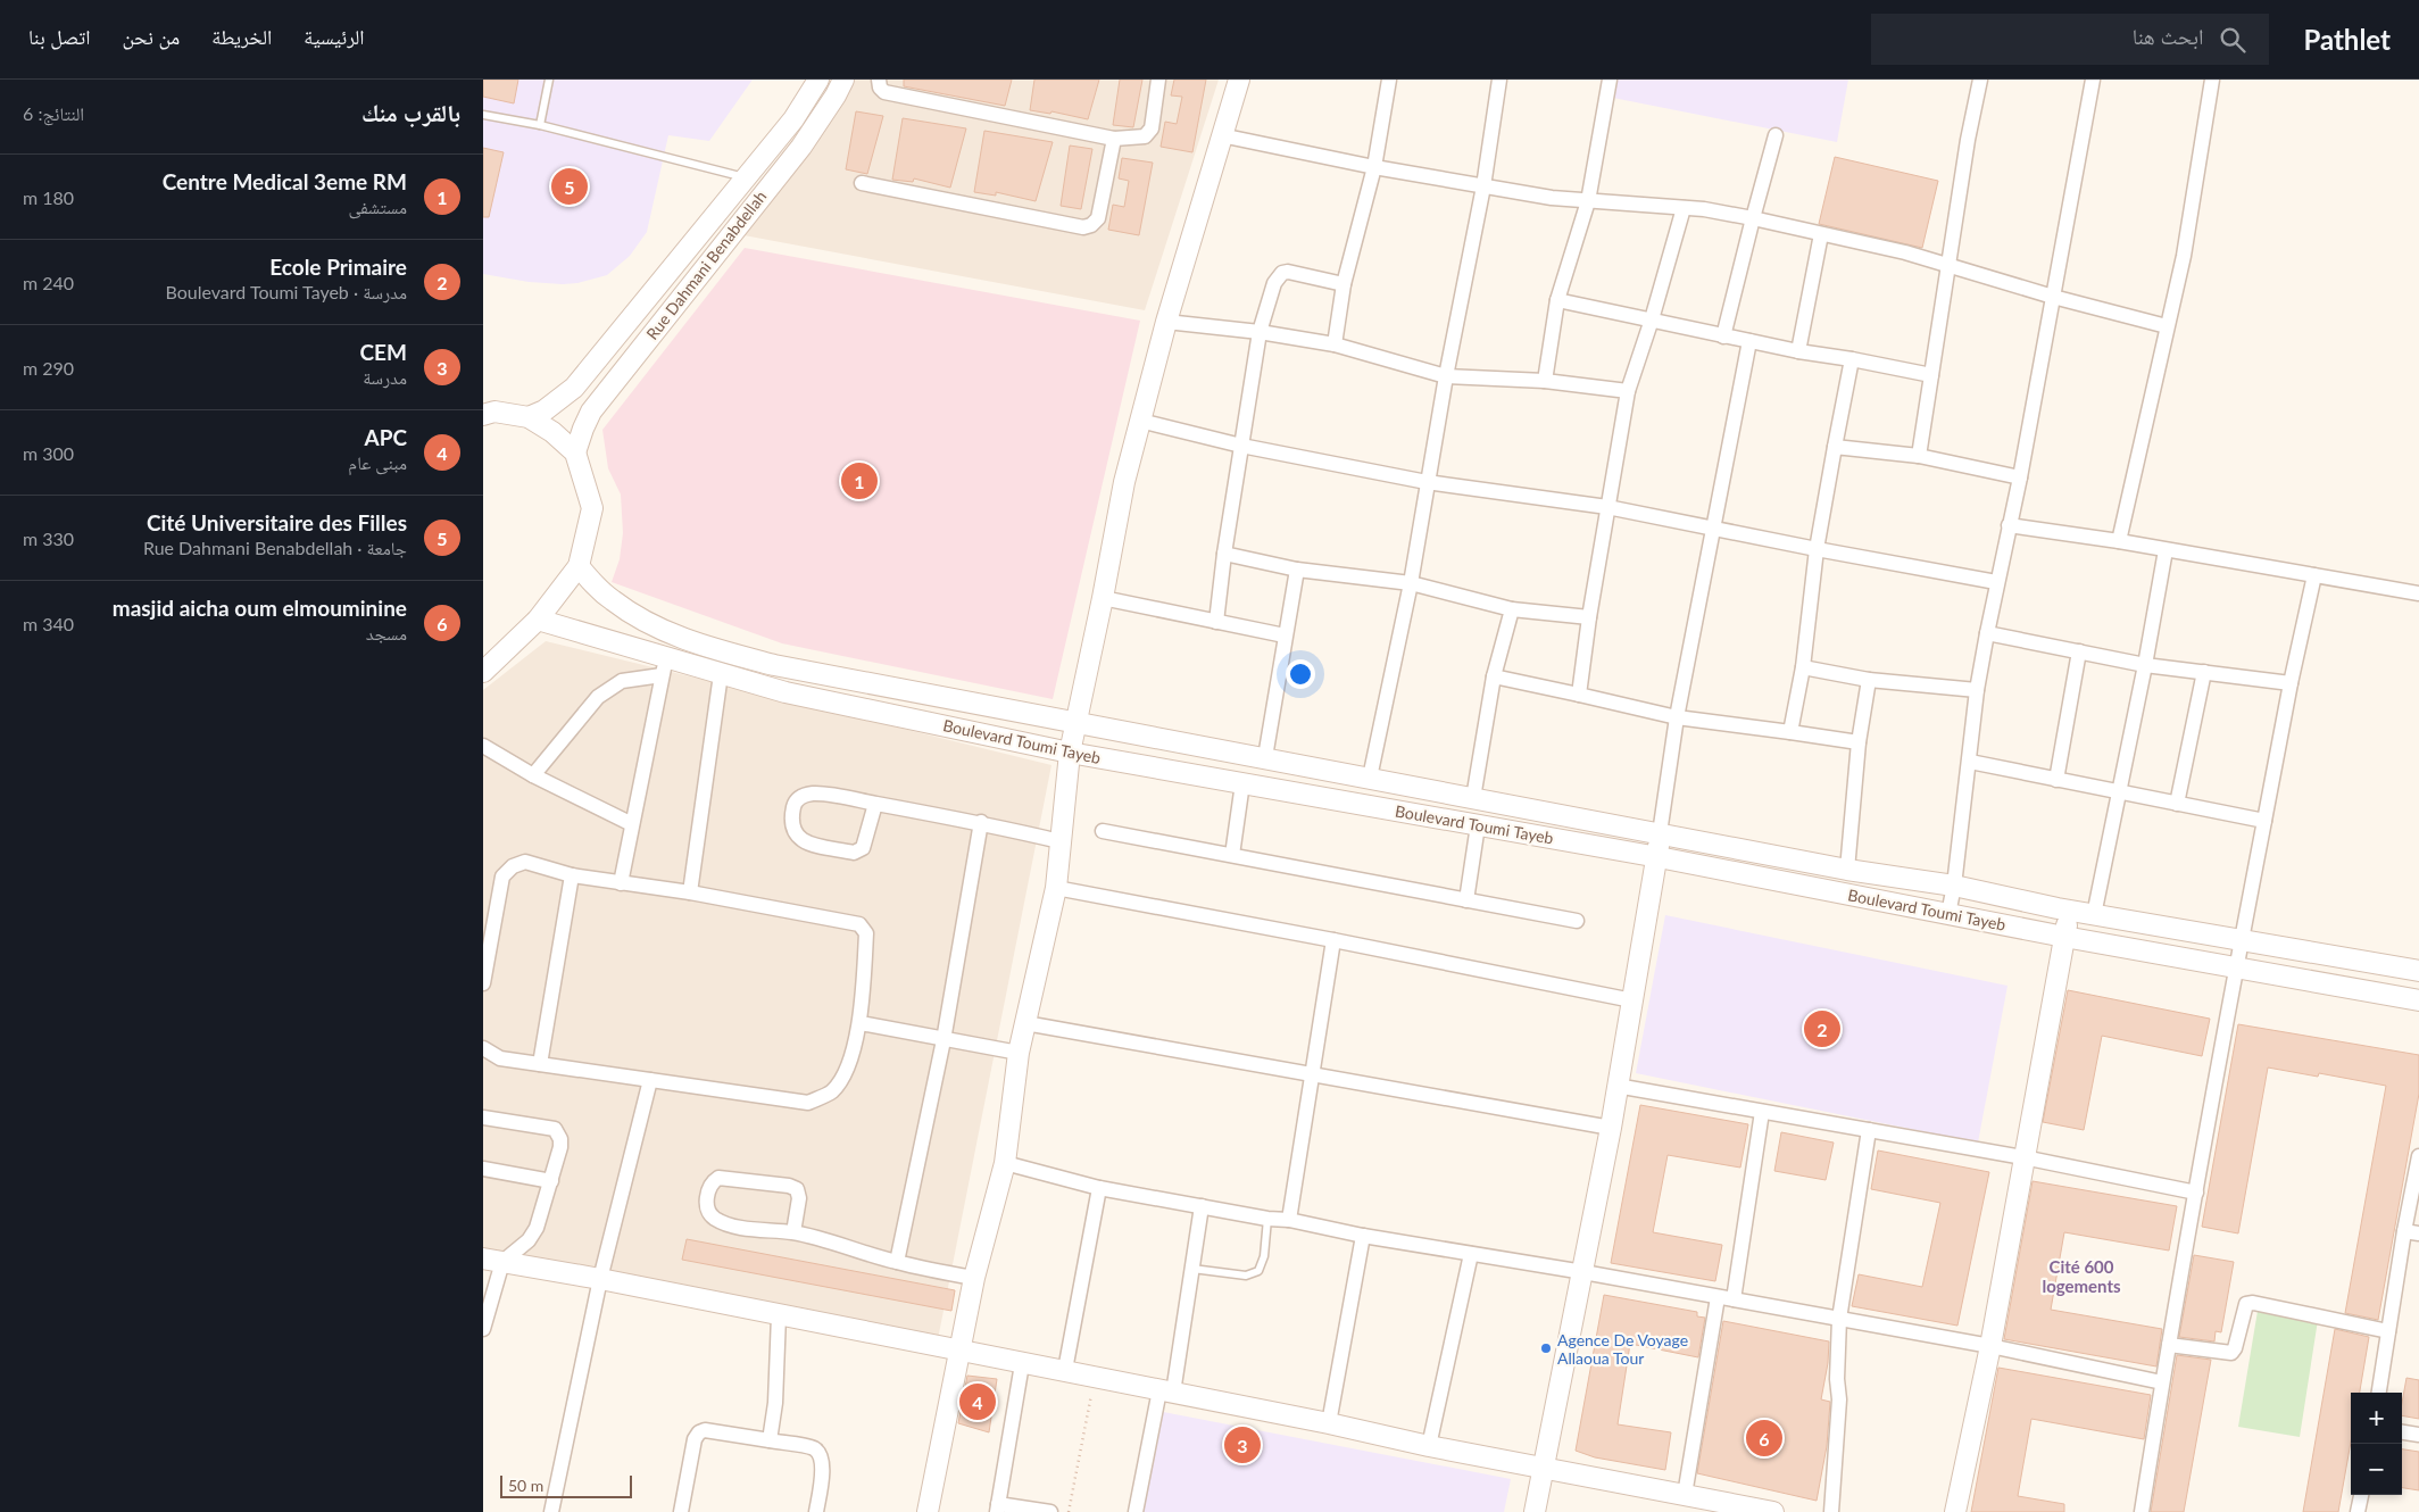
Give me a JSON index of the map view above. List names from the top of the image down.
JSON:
{
  "streets": {
    "main road": ["Rue Dahmani Benabdellah", "Boulevard Toumi Tayeb"]
  },
  "districts": ["Cité 600 logements"],
  "places": ["Agence De Voyage Allaoua Tour"],
  "scale_bar": "50 m",
  "page": {
    "header": "Pathlet",
    "search": "ابحث هنا",
    "nav": [
      "الرئيسية",
      "الخريطة",
      "من نحن",
      "اتصل بنا"
    ],
    "heading": ["بالقرب منك", "النتائج: 6"],
    "list": [
      {
        "mark": "1",
        "name": "Centre Medical 3eme RM",
        "note": "مستشفى",
        "value": "180 m"
      },
      {
        "mark": "2",
        "name": "Ecole Primaire",
        "note": "مدرسة · Boulevard Toumi Tayeb",
        "value": "240 m"
      },
      {
        "mark": "3",
        "name": "CEM",
        "note": "مدرسة",
        "value": "290 m"
      },
      {
        "mark": "4",
        "name": "APC",
        "note": "مبنى عام",
        "value": "300 m"
      },
      {
        "mark": "5",
        "name": "Cité Universitaire des Filles",
        "note": "جامعة · Rue Dahmani Benabdellah",
        "value": "330 m"
      },
      {
        "mark": "6",
        "name": "masjid aicha oum elmouminine",
        "note": "مسجد",
        "value": "340 m"
      }
    ],
    "pins": [
      "5",
      "1",
      "2",
      "4",
      "6",
      "3"
    ],
    "map_buttons": ["+", "−"],
    "scale": "50 m"
  }
}
